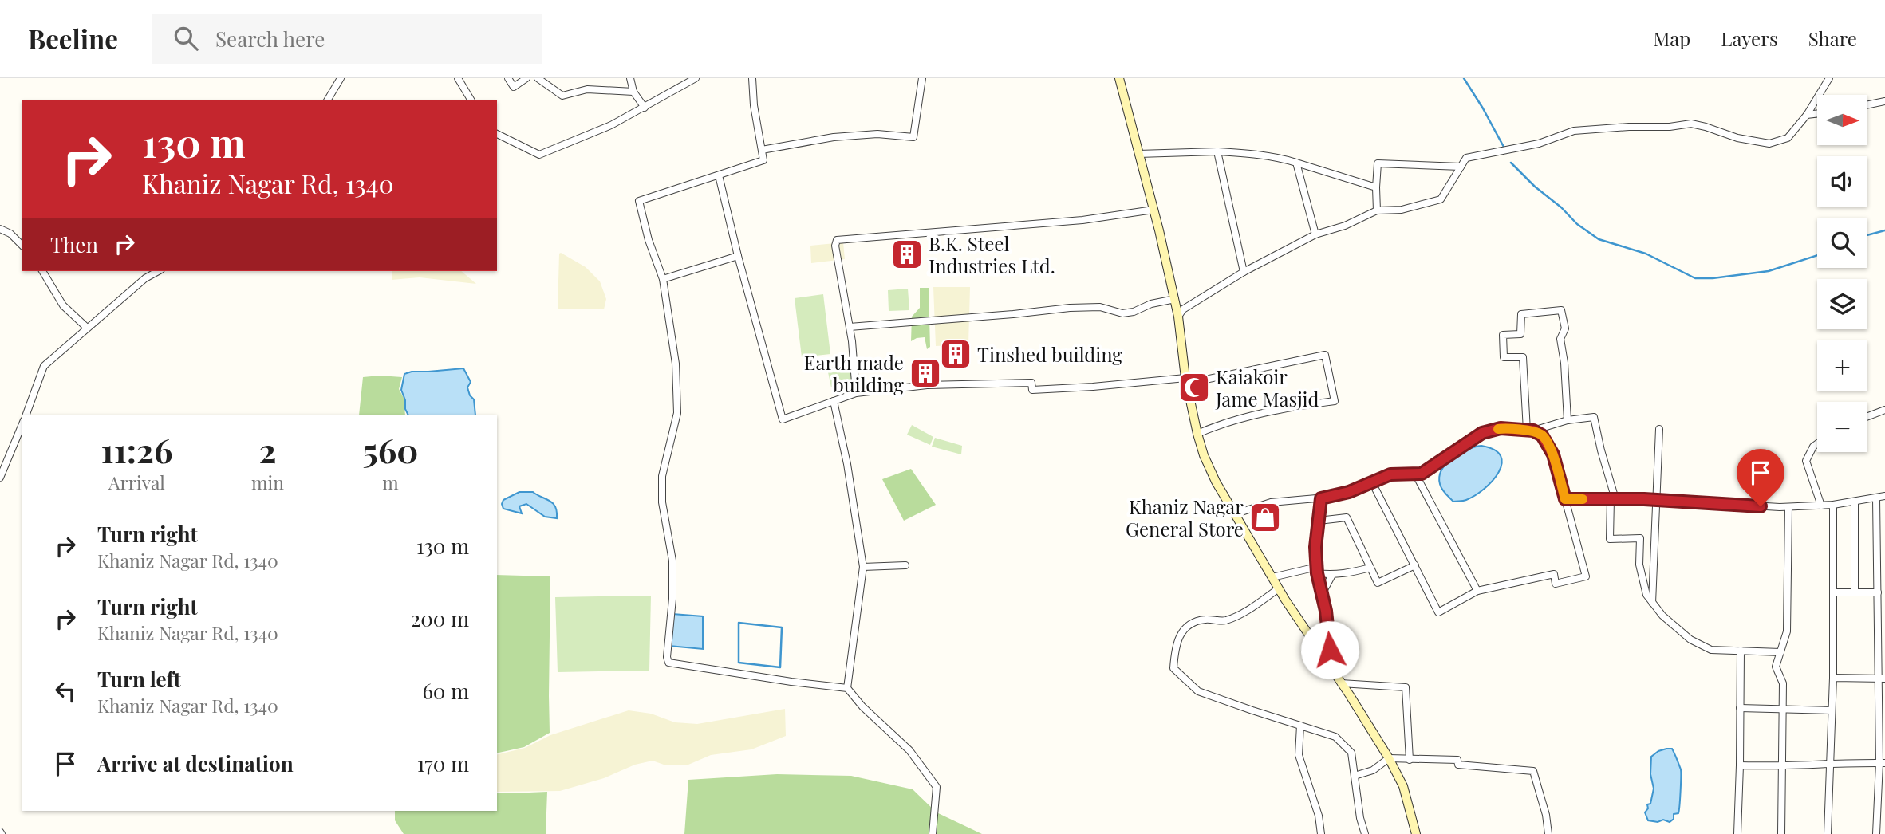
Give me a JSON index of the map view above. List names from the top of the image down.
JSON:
{
  "places": {
    "building": ["B.K. Steel Industries Ltd.", "Tinshed building", "Earth made building"],
    "mosque": ["Kaiakoir Jame Masjid"],
    "shop": ["Khaniz Nagar General Store"]
  },
  "north": "right",
  "page": {
    "header": "Beeline",
    "search": "Search here",
    "nav": ["Map", "Layers", "Share"],
    "map_buttons": ["+", "−"],
    "turn": ["130 m", "Khaniz Nagar Rd, 1340"],
    "then": "Then",
    "eta": [
      "11:26",
      "Arrival",
      "2",
      "min",
      "560",
      "m"
    ],
    "list": [
      {
        "name": "Turn right",
        "note": "Khaniz Nagar Rd, 1340",
        "value": "130 m"
      },
      {
        "name": "Turn right",
        "note": "Khaniz Nagar Rd, 1340",
        "value": "200 m"
      },
      {
        "name": "Turn left",
        "note": "Khaniz Nagar Rd, 1340",
        "value": "60 m"
      },
      {
        "name": "Arrive at destination",
        "value": "170 m"
      }
    ]
  }
}
